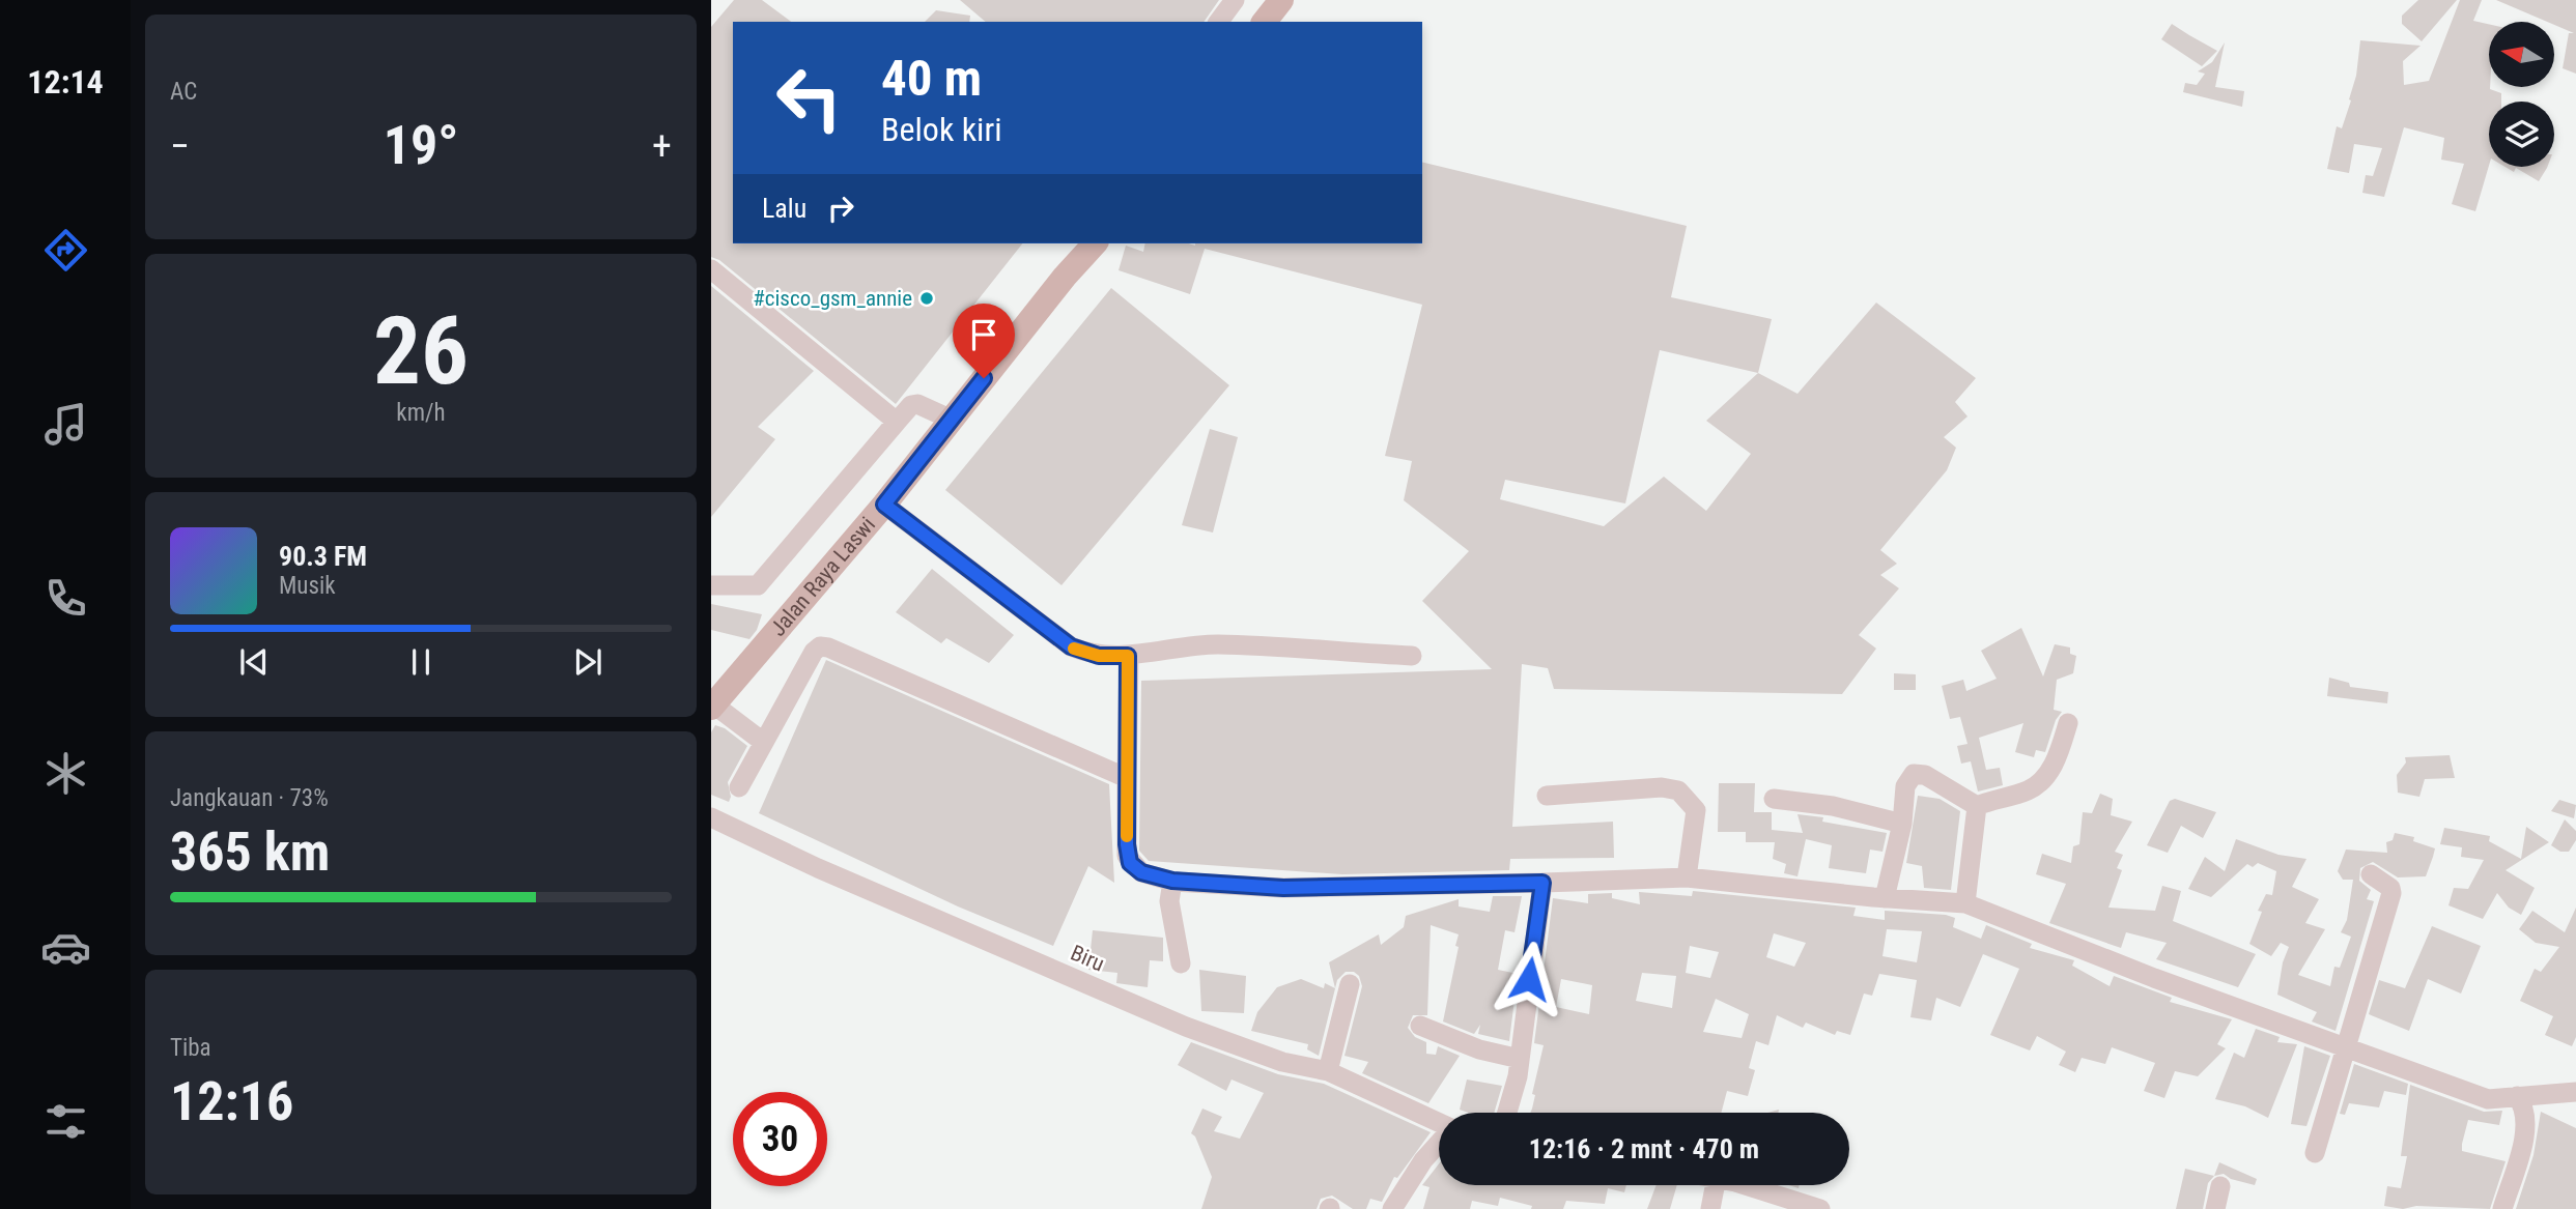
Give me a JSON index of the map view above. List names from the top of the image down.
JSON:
{
  "streets": {
    "main road": ["Jalan Raya Laswi"],
    "street": ["Biru"]
  },
  "places": ["#cisco_gsm_annie"],
  "north": "left",
  "page": {
    "tabs": "12:14",
    "tile": [
      "AC",
      ["26", "km/h"],
      ["Jangkauan · 73%", "365 km"],
      ["Tiba", "12:16"]
    ],
    "turn": ["40 m", "Belok kiri"],
    "heat": ["−", "19°", "+"],
    "then": "Lalu",
    "song": ["90.3 FM", "Musik"],
    "limit": "30",
    "trip": "12:16 · 2 mnt · 470 m"
  }
}
